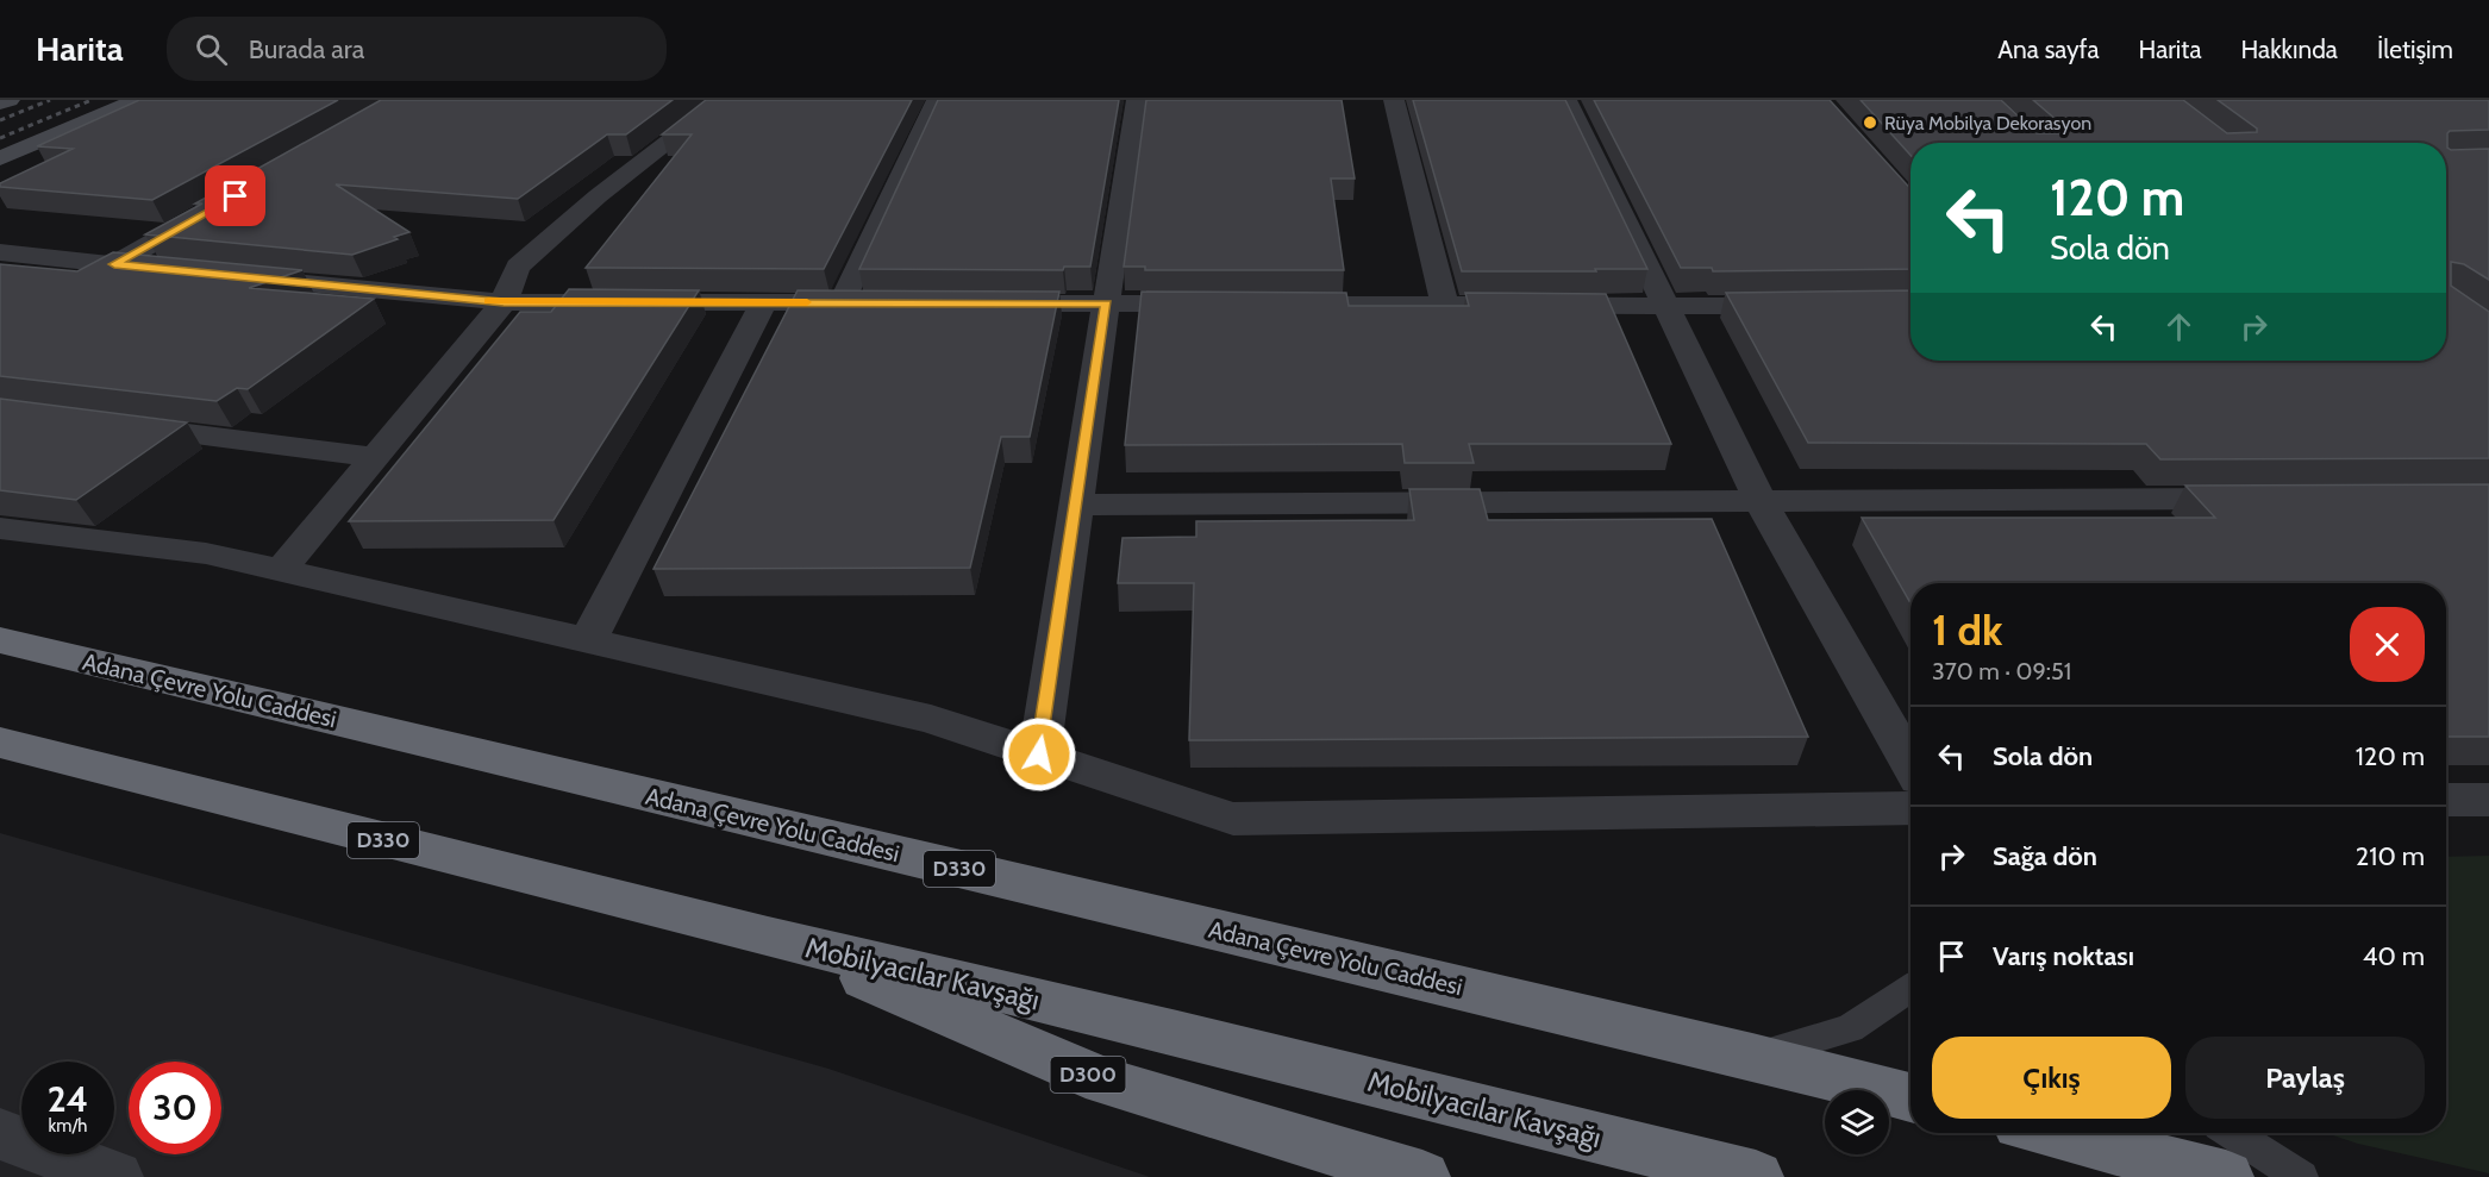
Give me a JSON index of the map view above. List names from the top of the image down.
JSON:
{
  "streets": {
    "highway": [
      "Adana Çevre Yolu Caddesi",
      "D330",
      "Mobilyacılar Kavşağı",
      "D300"
    ]
  },
  "crossings": [
    ["D330", "Mobilyacılar Kavşağı"]
  ],
  "places": ["Rüya Mobilya Dekorasyon"],
  "page": {
    "header": "Harita",
    "search": "Burada ara",
    "nav": [
      "Ana sayfa",
      "Harita",
      "Hakkında",
      "İletişim"
    ],
    "turn": ["120 m", "Sola dön"],
    "heading": ["1 dk", "370 m · 09:51"],
    "list": [
      {
        "name": "Sola dön",
        "value": "120 m"
      },
      {
        "name": "Sağa dön",
        "value": "210 m"
      },
      {
        "name": "Varış noktası",
        "value": "40 m"
      }
    ],
    "buttons": ["Çıkış", "Paylaş"],
    "speed": "24 km/h",
    "limit": "30"
  }
}
